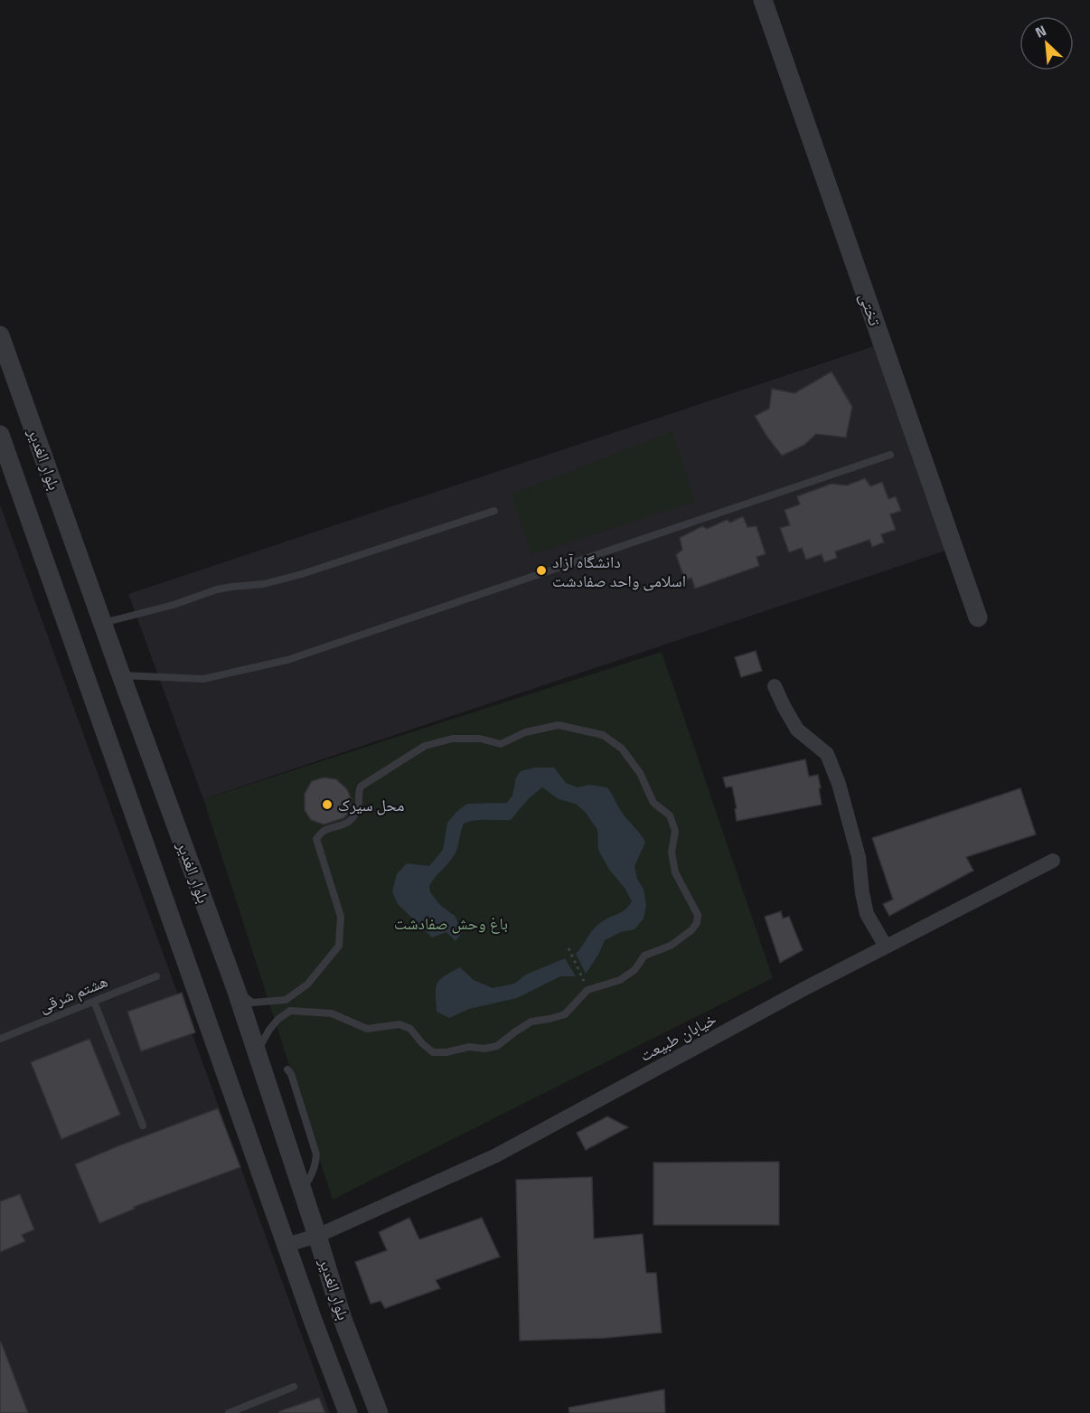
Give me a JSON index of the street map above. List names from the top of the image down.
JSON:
{
  "streets": {
    "street": ["تختی", "بلوار الغدیر", "خیابان طبیعت"],
    "lane": ["هشتم شرقی"]
  },
  "crossings": [
    ["بلوار الغدیر", "خیابان طبیعت"]
  ],
  "parks": ["باغ وحش صفادشت"],
  "places": ["دانشگاه آزاد اسلامی واحد صفادشت", "محل سیرک"],
  "north": "top left"
}
